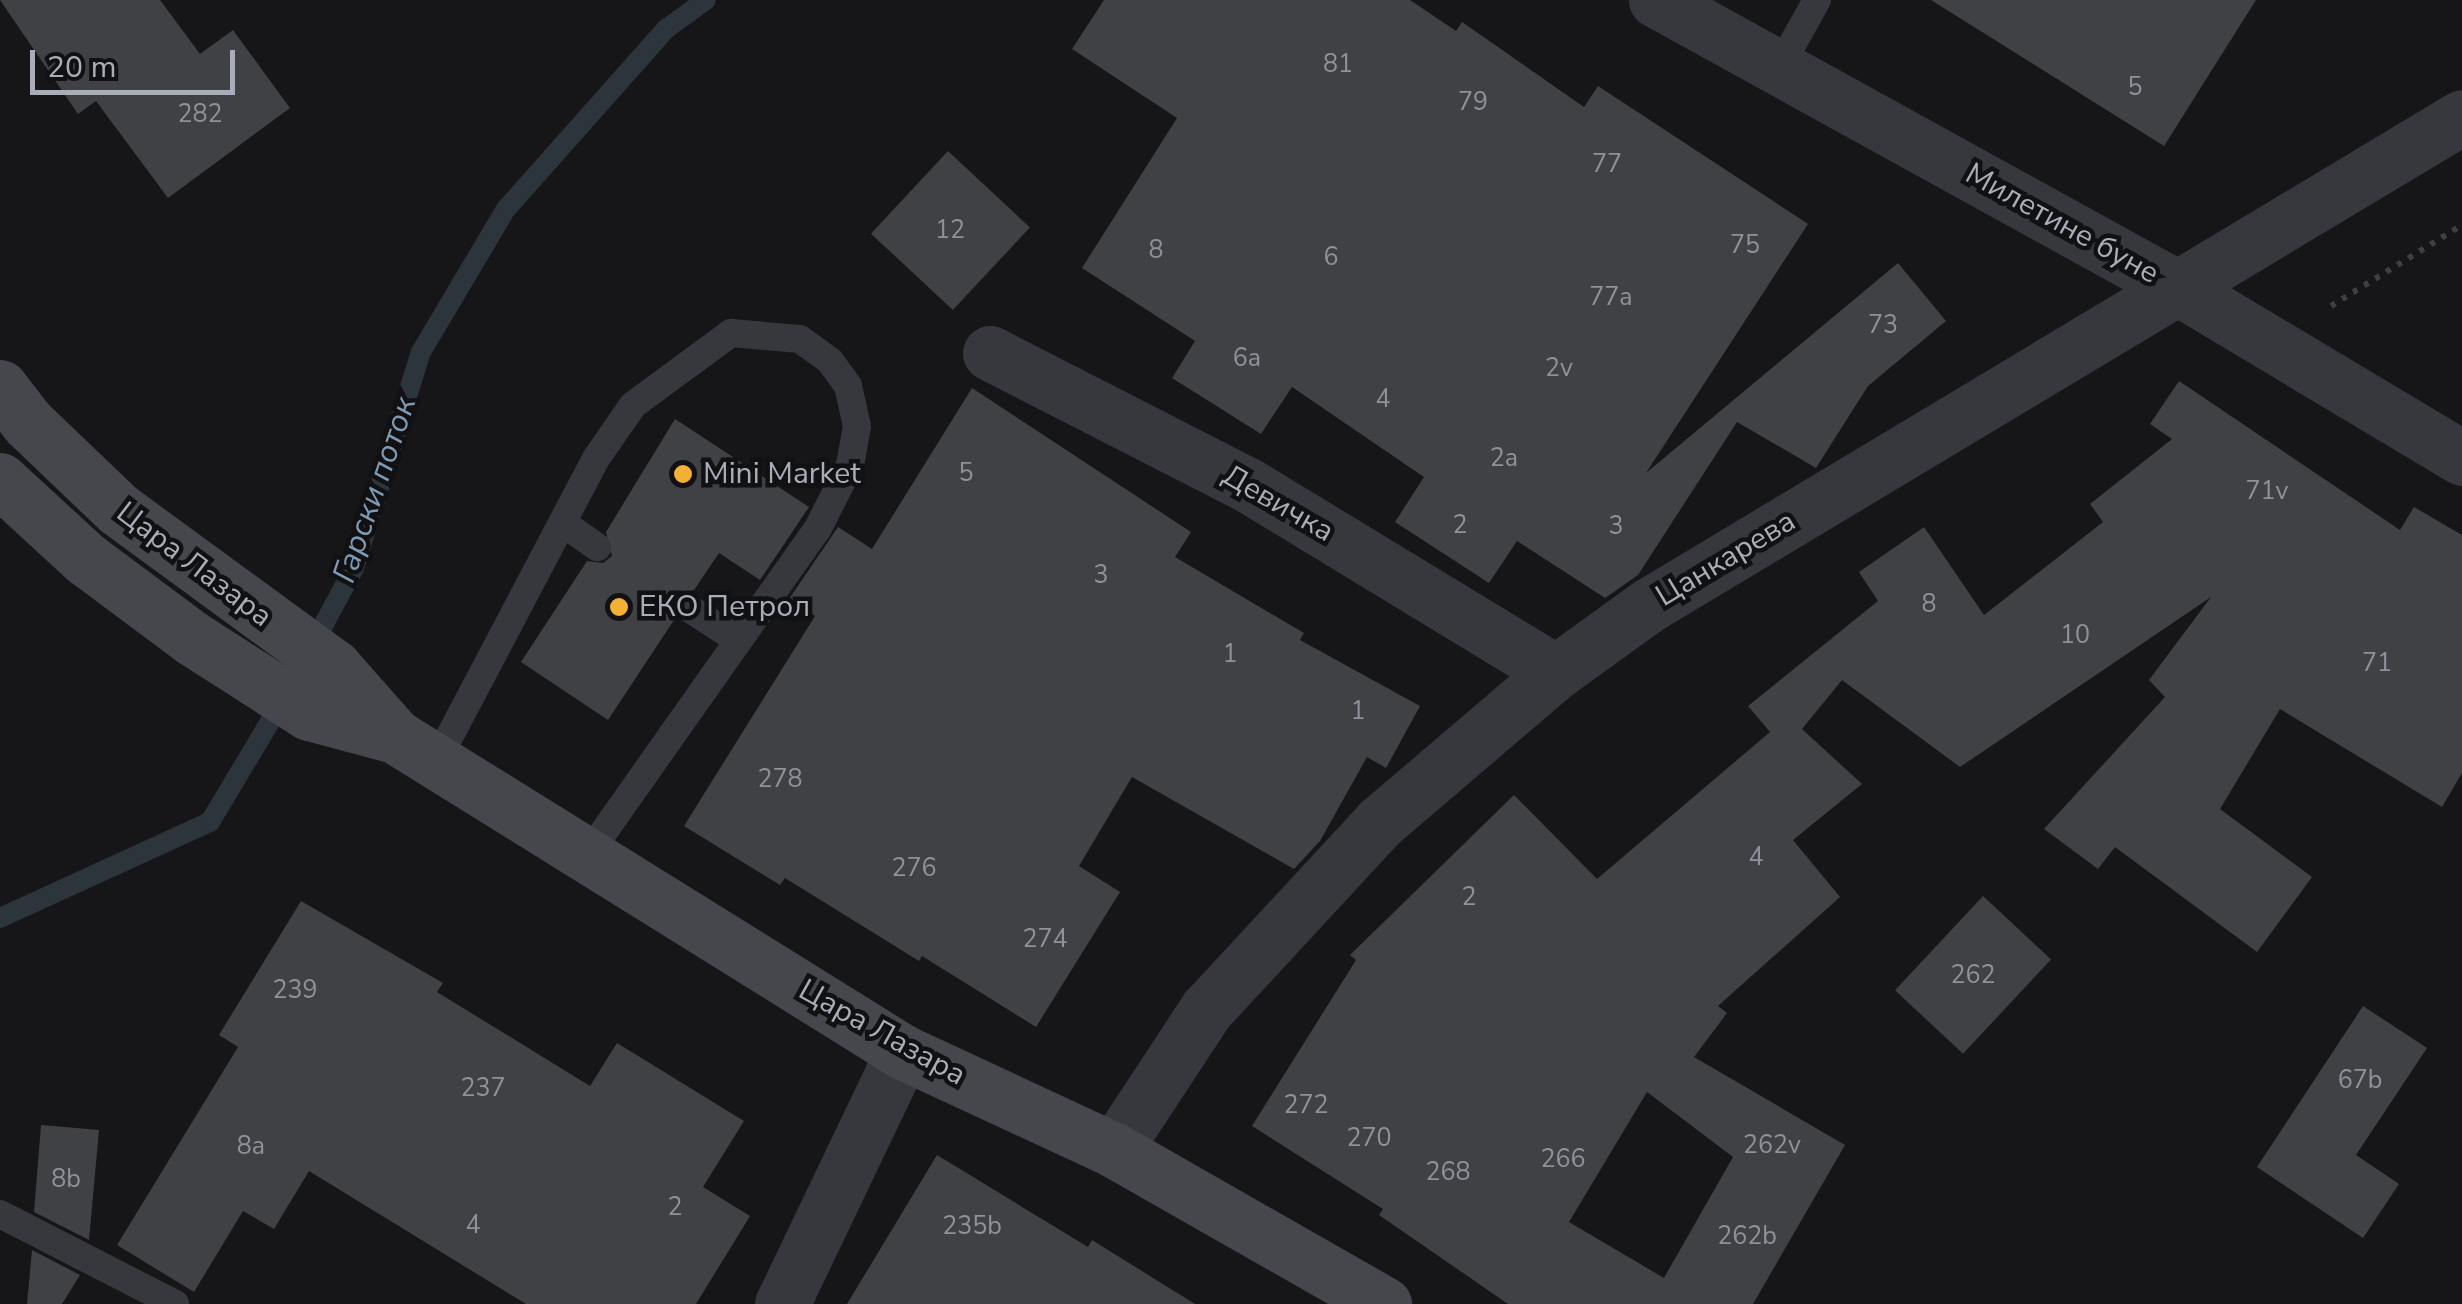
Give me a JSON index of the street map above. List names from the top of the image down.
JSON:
{
  "streets": {
    "main road": ["Цара Лазара"],
    "street": ["Милетине буне", "Девичка", "Цанкарева"]
  },
  "crossings": [
    ["Милетине буне", "Цанкарева"],
    ["Девичка", "Цанкарева"],
    ["Цанкарева", "Цара Лазара"]
  ],
  "water": ["Гарски поток"],
  "places": ["Mini Market", "ЕКО Петрол"],
  "house_numbers": [
    "81",
    "5",
    "79",
    "282",
    "77",
    "12",
    "75",
    "8",
    "6",
    "77a",
    "73",
    "6a",
    "2v",
    "4",
    "2a",
    "5",
    "71v",
    "2",
    "3",
    "3",
    "8",
    "10",
    "1",
    "71",
    "1",
    "278",
    "4",
    "276",
    "2",
    "274",
    "262",
    "239",
    "67b",
    "237",
    "272",
    "270",
    "262v",
    "8a",
    "266",
    "268",
    "8b",
    "2",
    "4",
    "235b",
    "262b"
  ],
  "scale_bar": "20 m"
}
